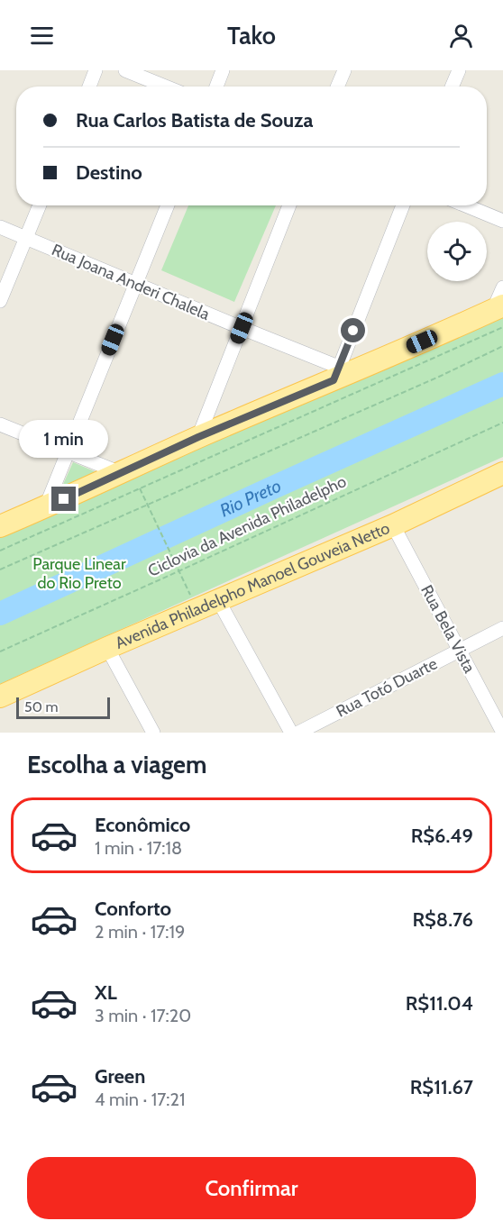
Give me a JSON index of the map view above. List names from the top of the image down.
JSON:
{
  "streets": {
    "main road": ["Avenida Philadelpho Manoel Gouveia Netto"],
    "street": ["Rua Joana Anderi Chalela", "Rua Bela Vista", "Rua Totó Duarte"],
    "path": ["Ciclovia da Avenida Philadelpho"]
  },
  "crossings": [
    ["Avenida Philadelpho Manoel Gouveia Netto", "Rua Bela Vista"],
    ["Rua Bela Vista", "Rua Totó Duarte"]
  ],
  "water": ["Rio Preto"],
  "parks": ["Parque Linear do Rio Preto"],
  "scale_bar": "50 m",
  "page": {
    "header": "Tako",
    "banner": ["Rua Carlos Batista de Souza", "Destino"],
    "bubble": "1 min",
    "scale": "50 m",
    "heading": "Escolha a viagem",
    "list": [
      {
        "name": "Econômico",
        "note": "1 min · 17:18",
        "value": "R$6.49"
      },
      {
        "name": "Conforto",
        "note": "2 min · 17:19",
        "value": "R$8.76"
      },
      {
        "name": "XL",
        "note": "3 min · 17:20",
        "value": "R$11.04"
      },
      {
        "name": "Green",
        "note": "4 min · 17:21",
        "value": "R$11.67"
      }
    ],
    "buttons": "Confirmar"
  }
}
